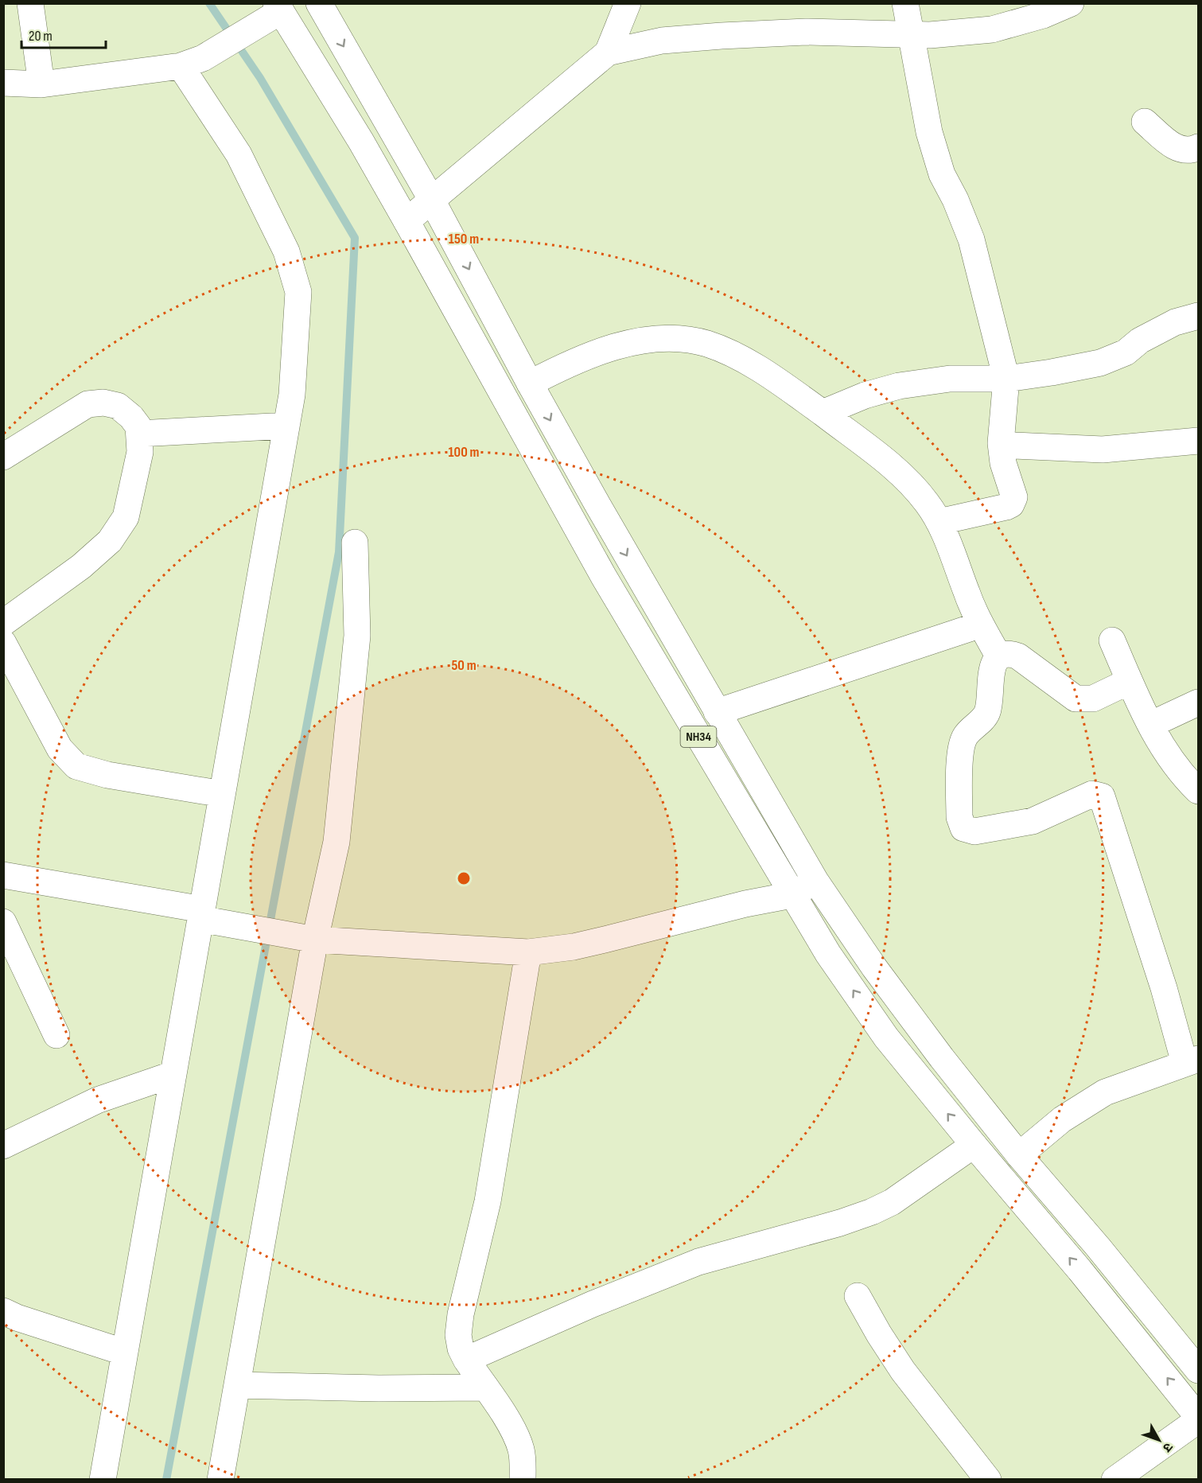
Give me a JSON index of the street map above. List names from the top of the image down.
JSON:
{
  "streets": {
    "main road": ["NH34"]
  },
  "scale_bar": "20 m",
  "north": "bottom right",
  "rings": ["150 m", "100 m", "50 m"]
}
